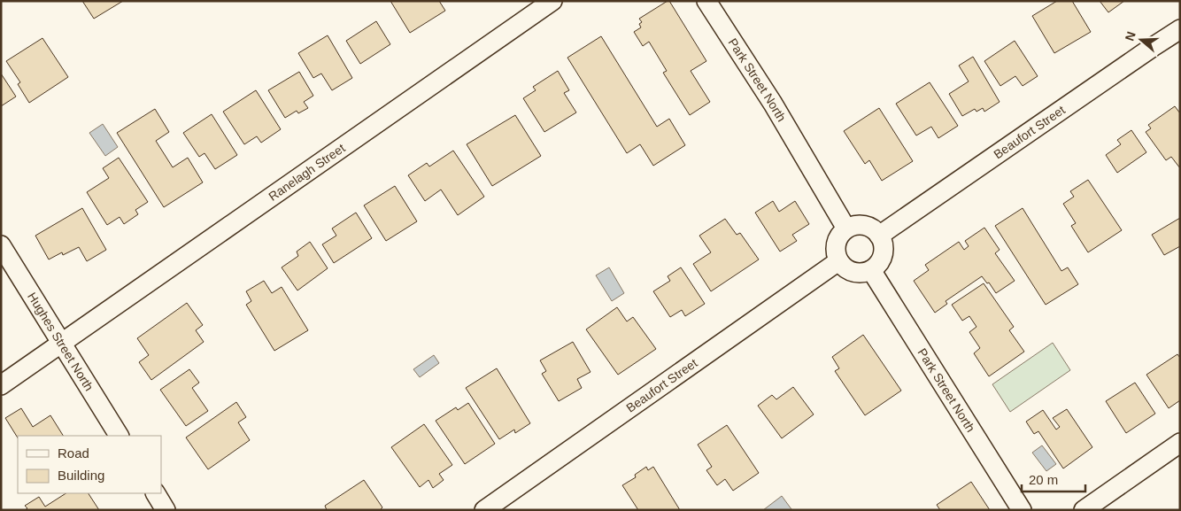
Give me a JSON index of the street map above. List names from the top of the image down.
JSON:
{
  "streets": {
    "street": [
      "Park Street North",
      "Beaufort Street",
      "Ranelagh Street",
      "Hughes Street North"
    ]
  },
  "crossings": [
    ["Park Street North", "Beaufort Street"],
    ["Ranelagh Street", "Hughes Street North"]
  ],
  "legend": ["Road", "Building"],
  "scale_bar": "20 m",
  "north": "left"
}
